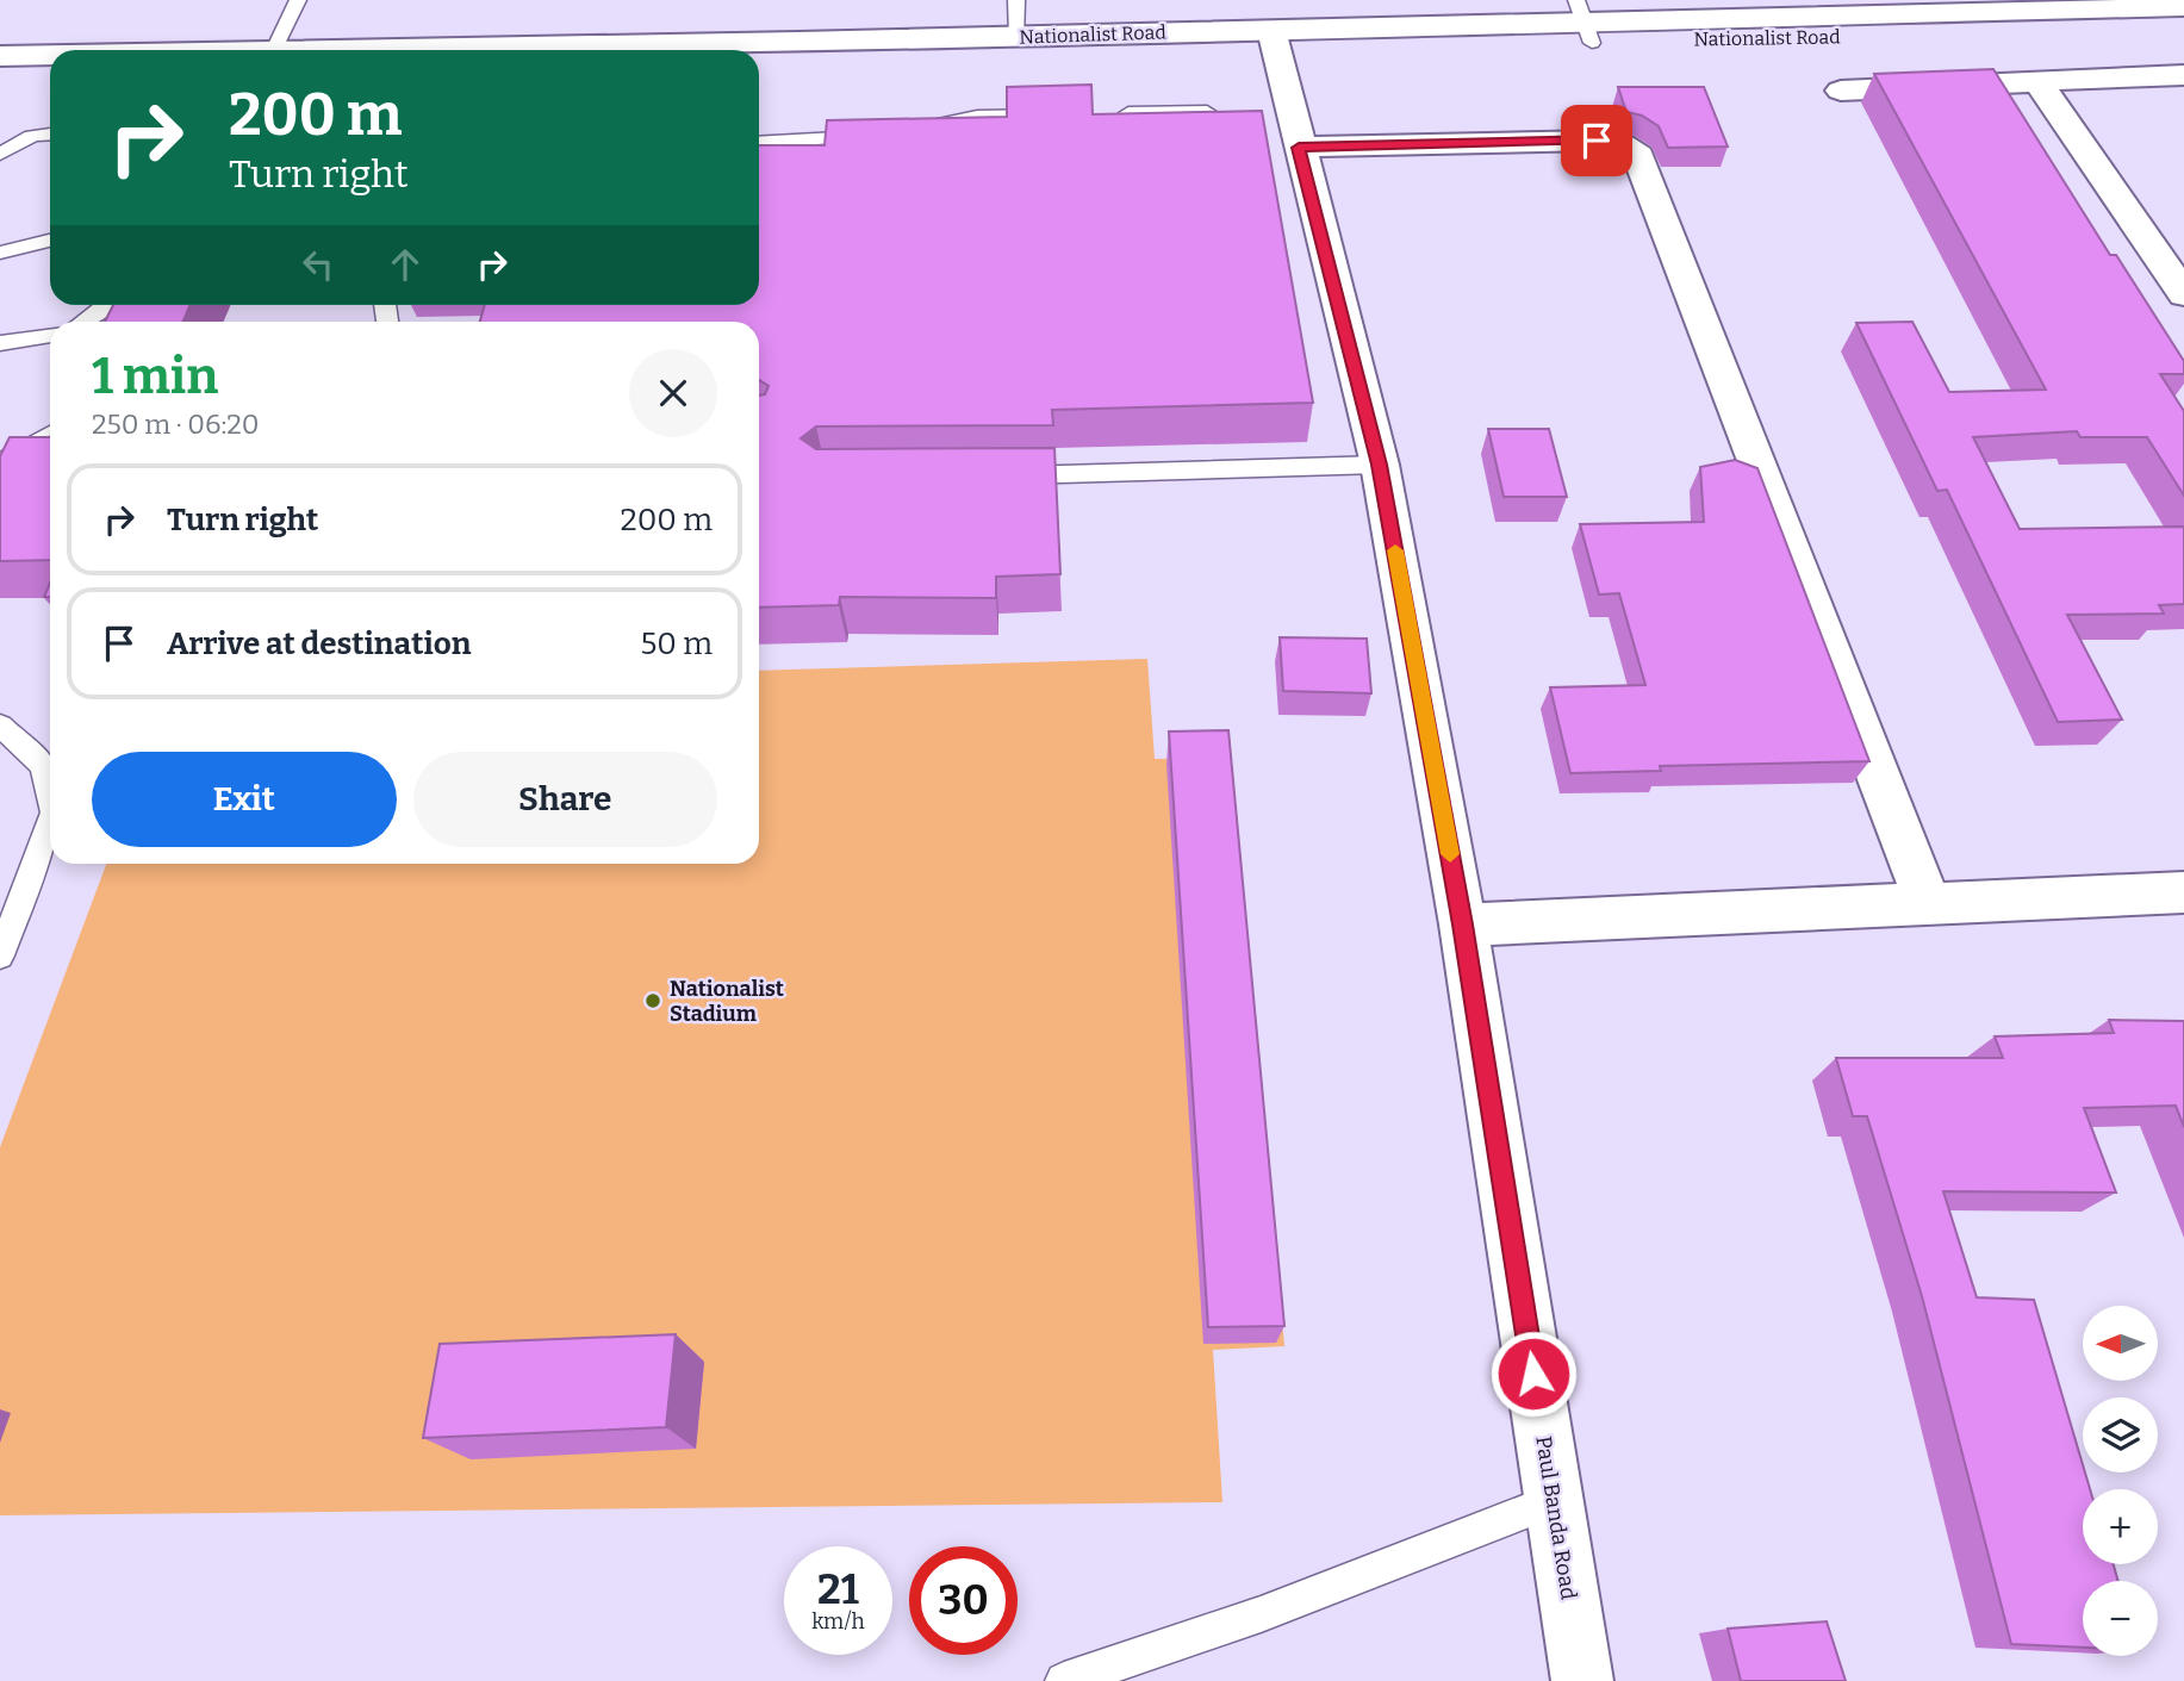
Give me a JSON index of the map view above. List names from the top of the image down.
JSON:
{
  "streets": {
    "street": ["Nationalist Road", "Paul Banda Road"]
  },
  "crossings": [
    ["Nationalist Road", "Paul Banda Road"]
  ],
  "places": ["Nationalist Stadium"],
  "north": "left",
  "page": {
    "turn": ["200 m", "Turn right"],
    "heading": ["1 min", "250 m · 06:20"],
    "list": [
      {
        "name": "Turn right",
        "value": "200 m"
      },
      {
        "name": "Arrive at destination",
        "value": "50 m"
      }
    ],
    "buttons": ["Exit", "Share"],
    "map_buttons": ["+", "−"],
    "speed": "21 km/h",
    "limit": "30"
  }
}
